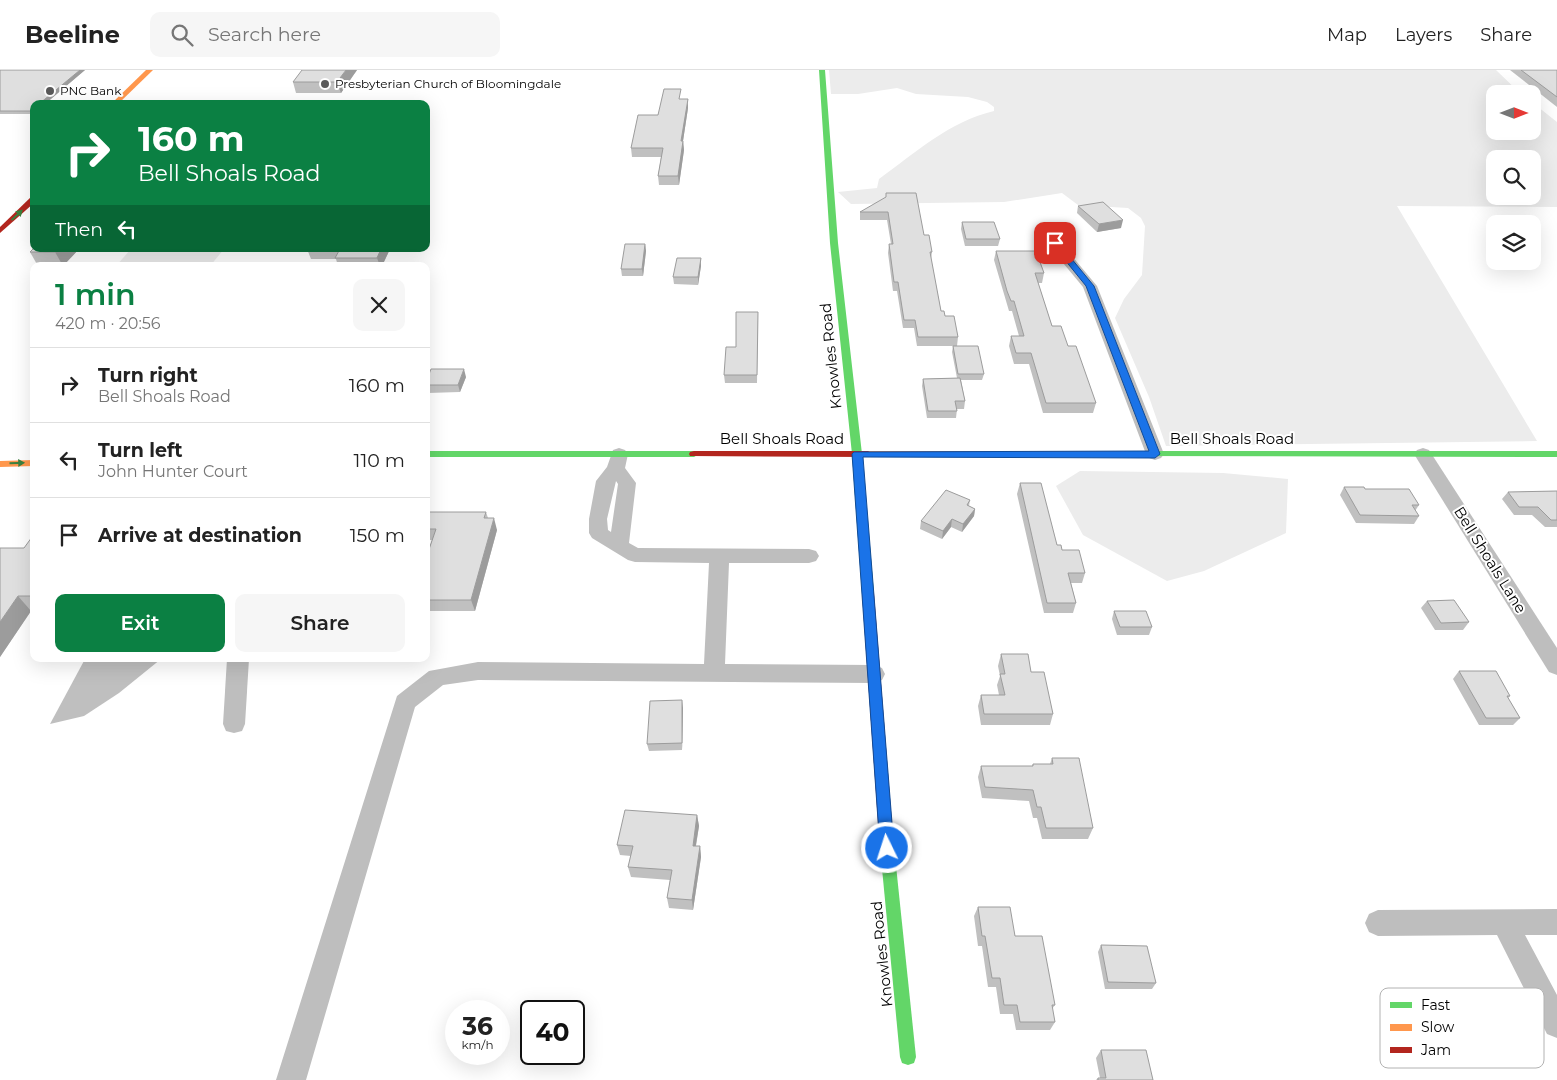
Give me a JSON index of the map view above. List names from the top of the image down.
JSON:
{
  "streets": {
    "street": ["Knowles Road", "Bell Shoals Road", "Bell Shoals Lane"]
  },
  "crossings": [
    ["Knowles Road", "Bell Shoals Road"],
    ["Bell Shoals Road", "Bell Shoals Lane"]
  ],
  "places": ["Presbyterian Church of Bloomingdale", "PNC Bank"],
  "legend": ["Fast", "Slow", "Jam"],
  "north": "right",
  "page": {
    "header": "Beeline",
    "search": "Search here",
    "nav": ["Map", "Layers", "Share"],
    "turn": ["160 m", "Bell Shoals Road"],
    "then": "Then",
    "heading": ["1 min", "420 m · 20:56"],
    "list": [
      {
        "name": "Turn right",
        "note": "Bell Shoals Road",
        "value": "160 m"
      },
      {
        "name": "Turn left",
        "note": "John Hunter Court",
        "value": "110 m"
      },
      {
        "name": "Arrive at destination",
        "value": "150 m"
      }
    ],
    "buttons": ["Exit", "Share"],
    "speed": "36 km/h",
    "limit": "40"
  }
}
